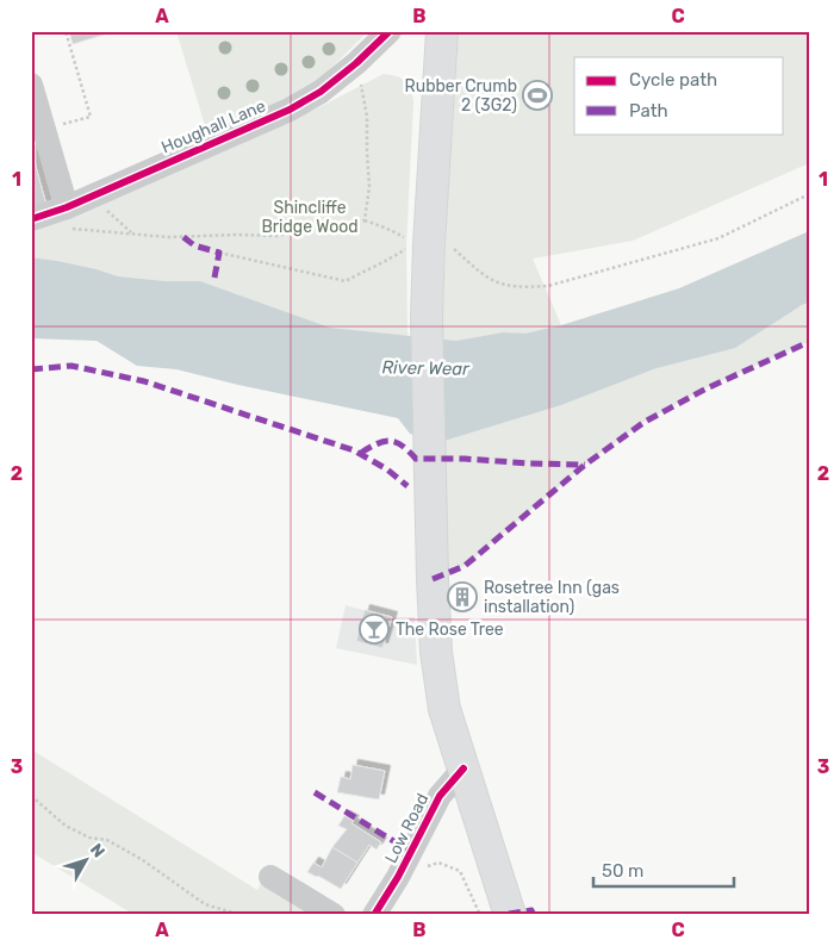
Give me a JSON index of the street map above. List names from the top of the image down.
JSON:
{
  "streets": {
    "street": ["Houghall Lane", "Low Road"]
  },
  "water": ["River Wear"],
  "parks": ["Shincliffe Bridge Wood"],
  "places": {
    "sports": ["Rubber Crumb 2 (3G2)"],
    "building": ["Rosetree Inn (gas installation)"],
    "bar": ["The Rose Tree"]
  },
  "legend": ["Cycle path", "Path"],
  "scale_bar": "50 m",
  "north": "top right",
  "grid": {
    "columns": ["A", "B", "C"],
    "rows": ["1", "2", "3"]
  }
}
